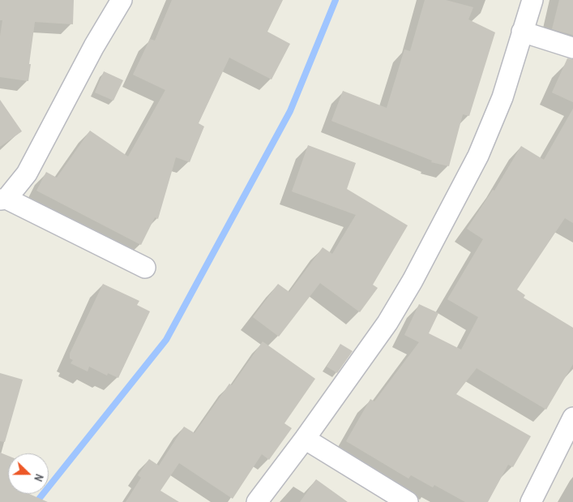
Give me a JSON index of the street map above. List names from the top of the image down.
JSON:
{
  "north": "right"
}
